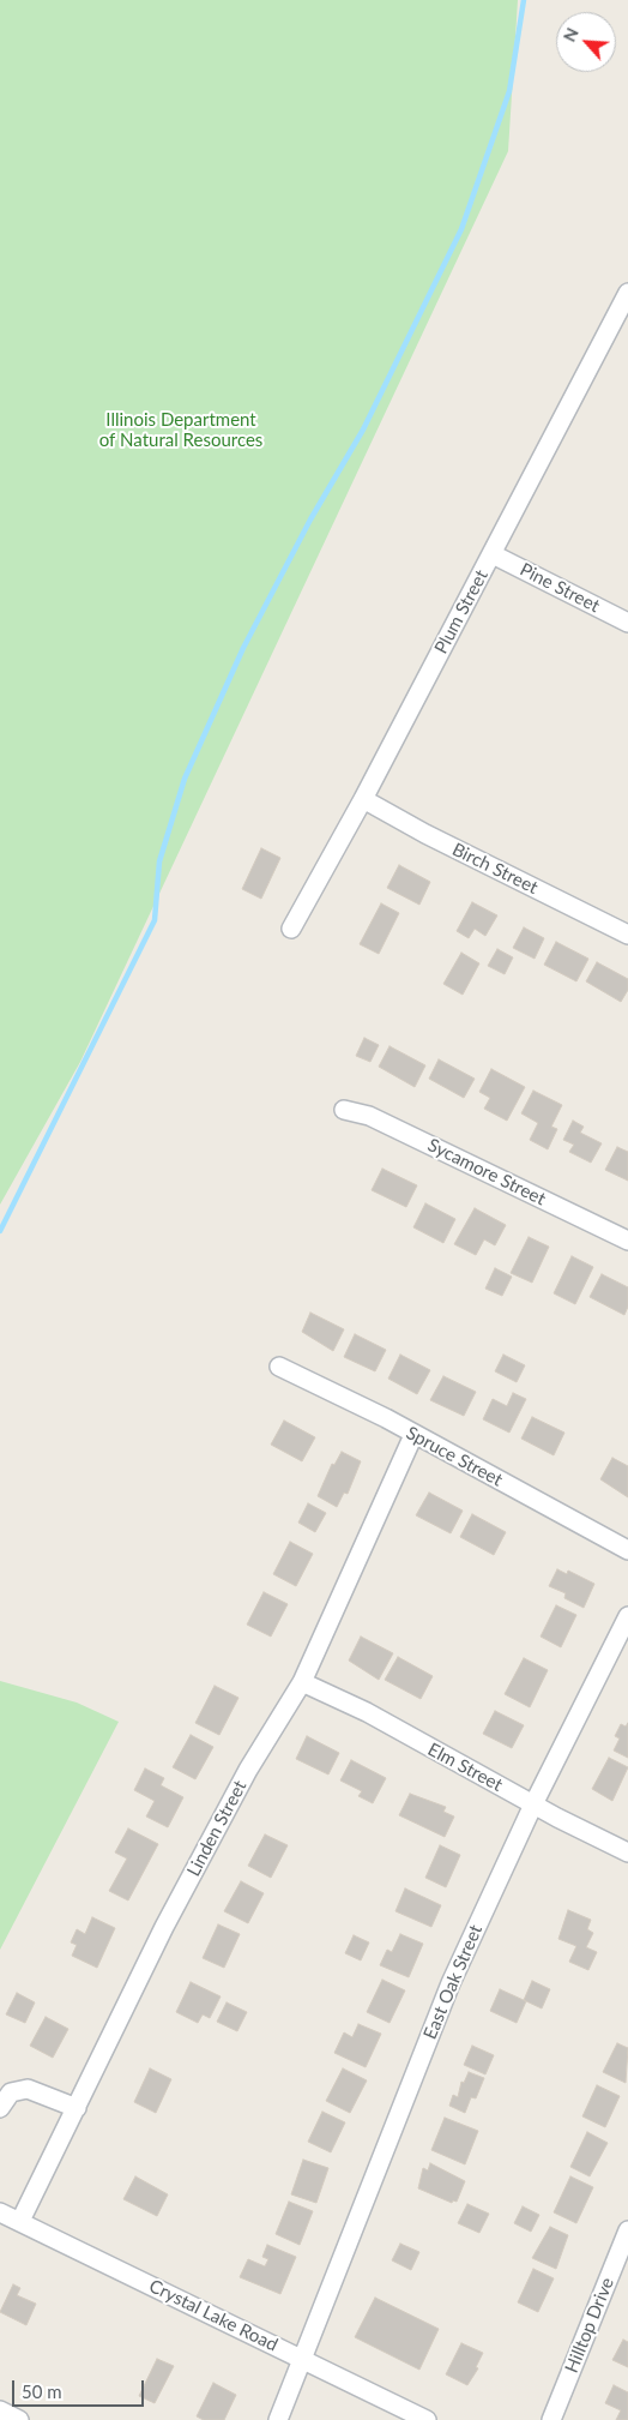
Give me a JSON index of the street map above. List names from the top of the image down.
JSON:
{
  "streets": {
    "street": [
      "Pine Street",
      "Plum Street",
      "Birch Street",
      "Sycamore Street",
      "Spruce Street",
      "Elm Street",
      "Linden Street",
      "East Oak Street",
      "Crystal Lake Road",
      "Hilltop Drive"
    ]
  },
  "crossings": [
    ["Pine Street", "Plum Street"],
    ["Plum Street", "Birch Street"],
    ["Spruce Street", "Linden Street"],
    ["Elm Street", "Linden Street"],
    ["Elm Street", "East Oak Street"],
    ["Linden Street", "Crystal Lake Road"],
    ["East Oak Street", "Crystal Lake Road"]
  ],
  "parks": ["Illinois Department of Natural Resources"],
  "scale_bar": "50 m",
  "north": "top left"
}
